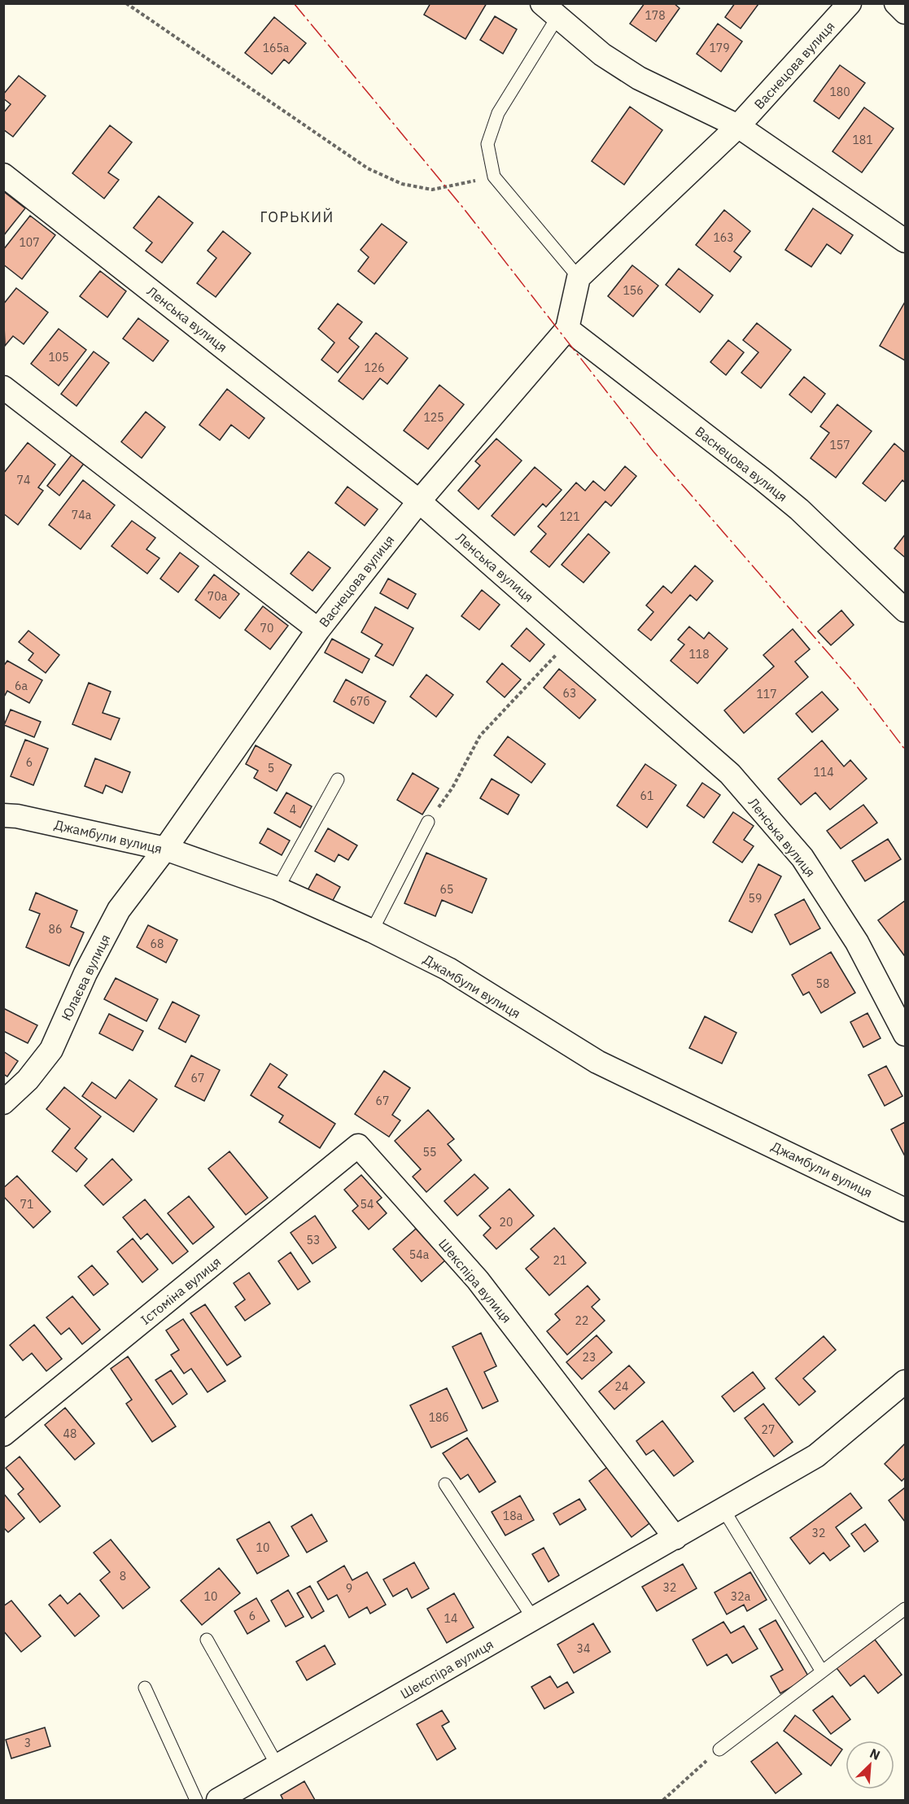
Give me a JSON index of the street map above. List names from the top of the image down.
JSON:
{
  "streets": {
    "street": [
      "Васнецова вулиця",
      "Ленська вулиця",
      "Джамбули вулиця",
      "Юлаєва вулиця",
      "Шекспіра вулиця",
      "Істоміна вулиця"
    ]
  },
  "crossings": [
    ["Васнецова вулиця", "Ленська вулиця"],
    ["Васнецова вулиця", "Джамбули вулиця"],
    ["Васнецова вулиця", "Юлаєва вулиця"],
    ["Джамбули вулиця", "Юлаєва вулиця"],
    ["Шекспіра вулиця", "Істоміна вулиця"]
  ],
  "districts": ["ГОРЬКИЙ"],
  "house_numbers": [
    "178",
    "165а",
    "179",
    "180",
    "181",
    "163",
    "107",
    "156",
    "105",
    "126",
    "125",
    "157",
    "74",
    "74а",
    "121",
    "70а",
    "70",
    "118",
    "6а",
    "63",
    "117",
    "67б",
    "6",
    "5",
    "114",
    "61",
    "4",
    "65",
    "59",
    "86",
    "68",
    "58",
    "67",
    "67",
    "55",
    "71",
    "54",
    "20",
    "53",
    "54а",
    "21",
    "22",
    "23",
    "24",
    "18б",
    "27",
    "48",
    "18а",
    "32",
    "10",
    "8",
    "32",
    "9",
    "10",
    "32а",
    "6",
    "14",
    "34",
    "3"
  ],
  "north": "top right"
}
